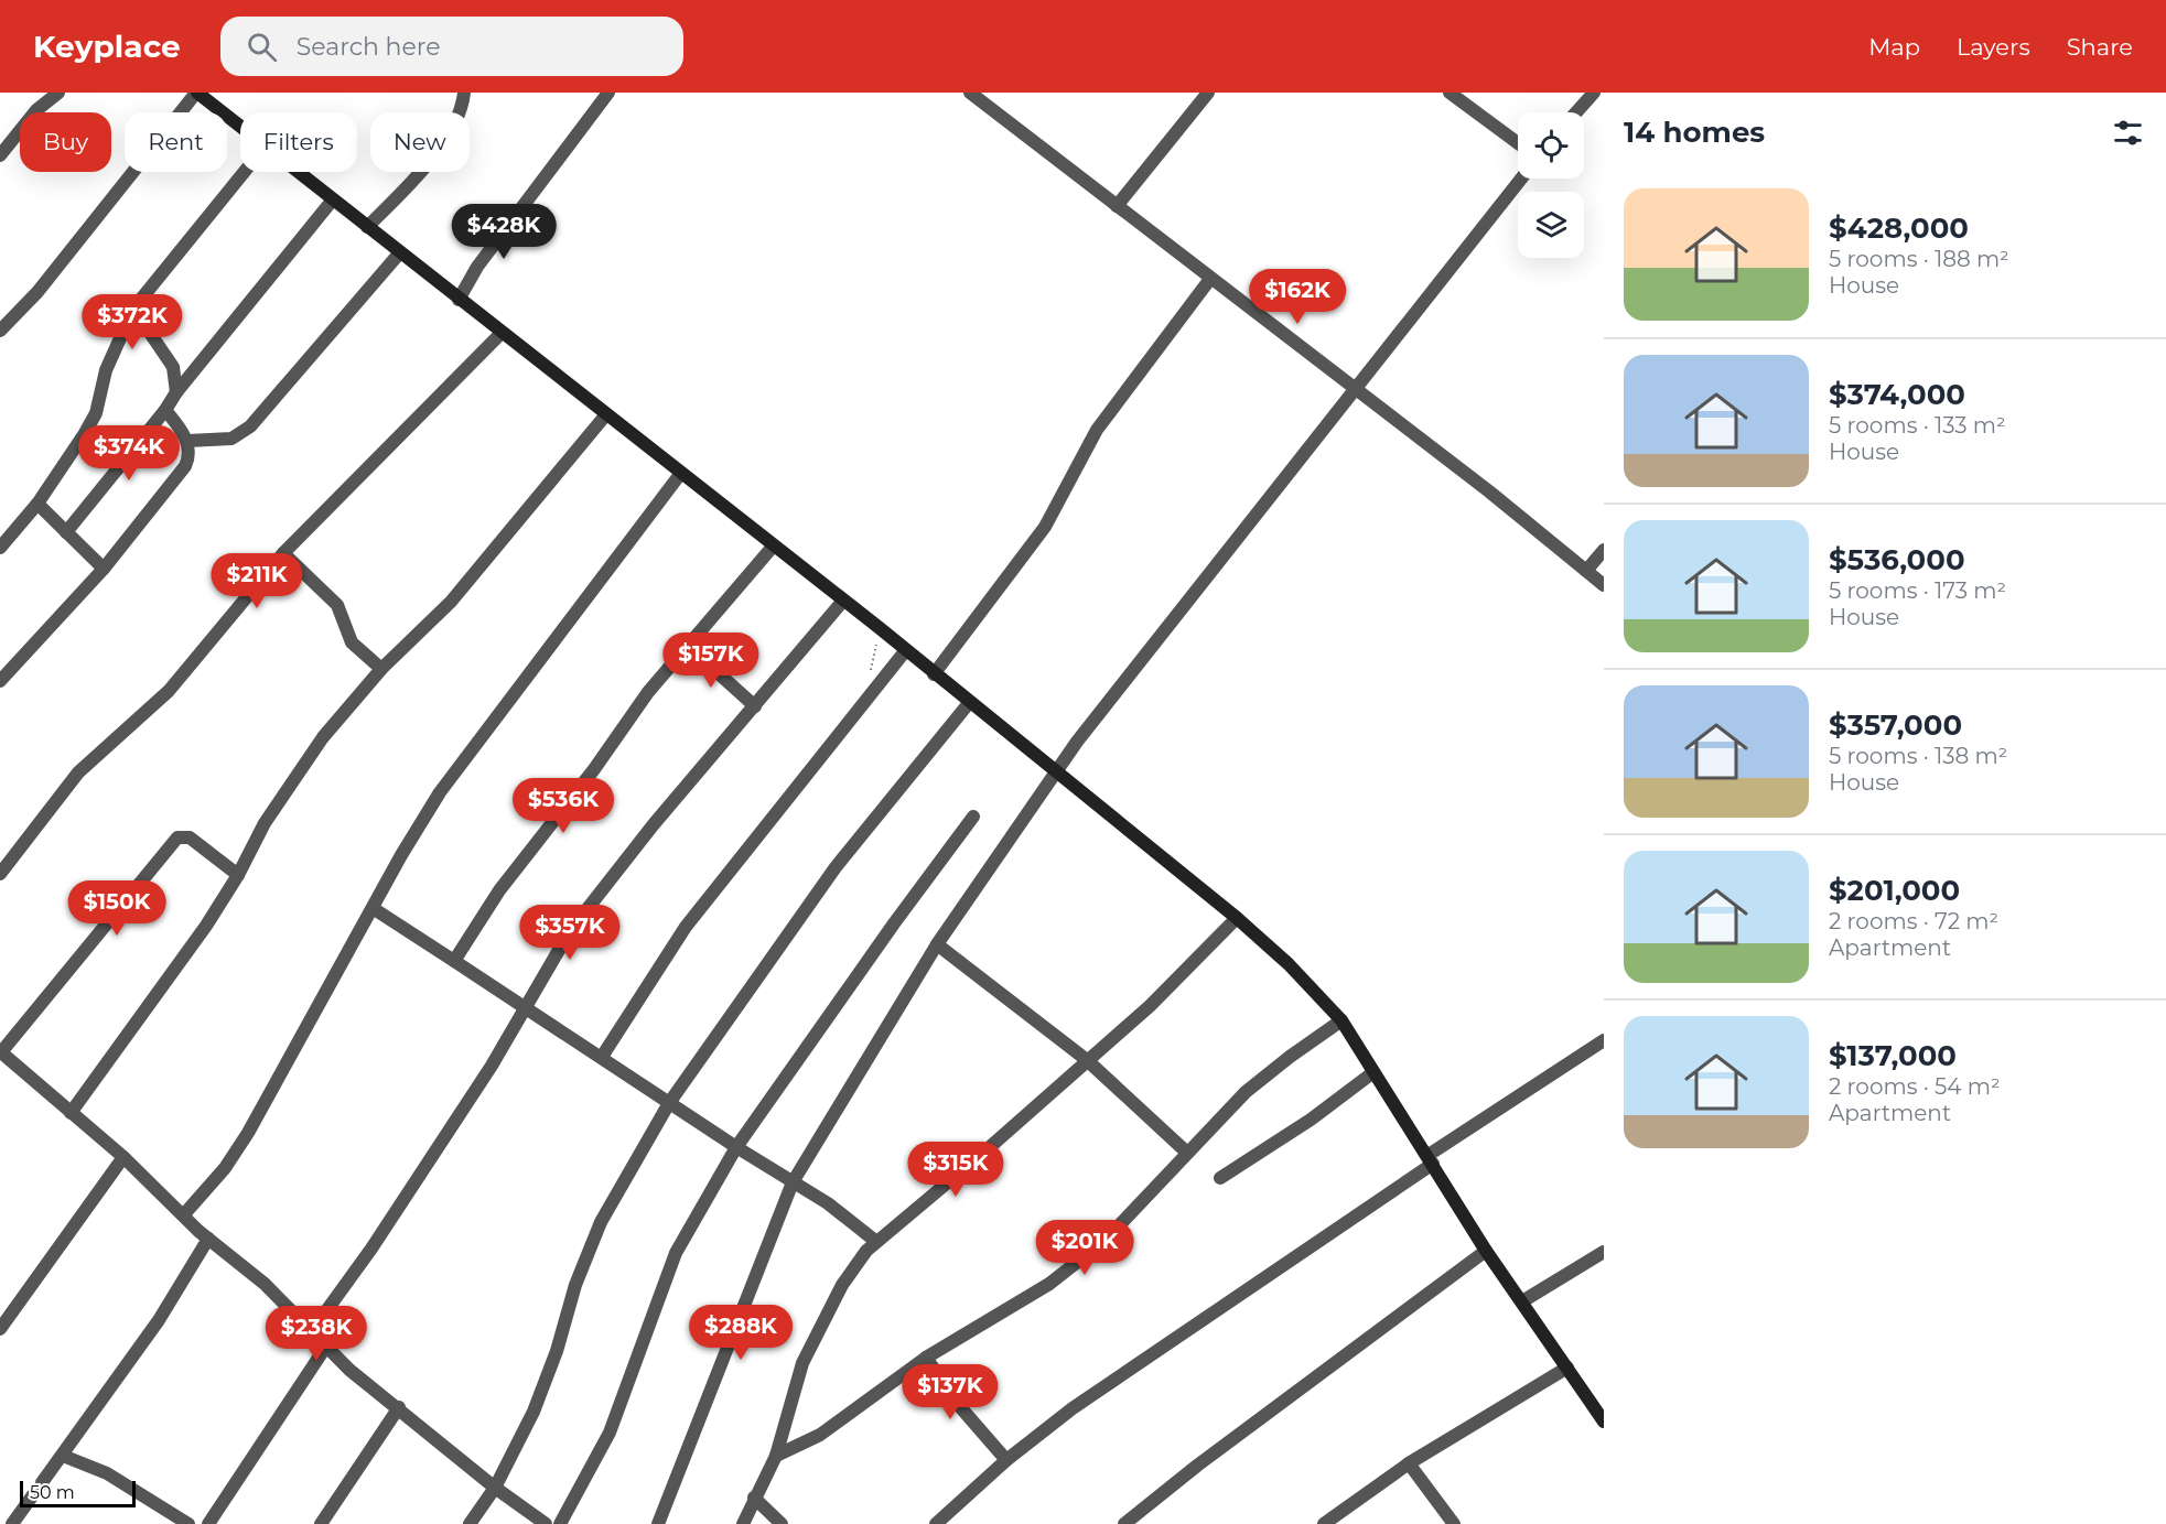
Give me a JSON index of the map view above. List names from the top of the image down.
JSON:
{
  "scale_bar": "50 m",
  "page": {
    "header": "Keyplace",
    "search": "Search here",
    "nav": ["Map", "Layers", "Share"],
    "heading": "14 homes",
    "chip": [
      "Buy",
      "Rent",
      "Filters",
      "New"
    ],
    "list": [
      {
        "name": "$428,000",
        "note": "5 rooms · 188 m² · House"
      },
      {
        "name": "$374,000",
        "note": "5 rooms · 133 m² · House"
      },
      {
        "name": "$536,000",
        "note": "5 rooms · 173 m² · House"
      },
      {
        "name": "$357,000",
        "note": "5 rooms · 138 m² · House"
      },
      {
        "name": "$201,000",
        "note": "2 rooms · 72 m² · Apartment"
      },
      {
        "name": "$137,000",
        "note": "2 rooms · 54 m² · Apartment"
      }
    ],
    "price": [
      "$428K",
      "$162K",
      "$372K",
      "$374K",
      "$211K",
      "$157K",
      "$536K",
      "$150K",
      "$357K",
      "$315K",
      "$201K",
      "$288K",
      "$238K",
      "$137K"
    ],
    "scale": "50 m"
  }
}
